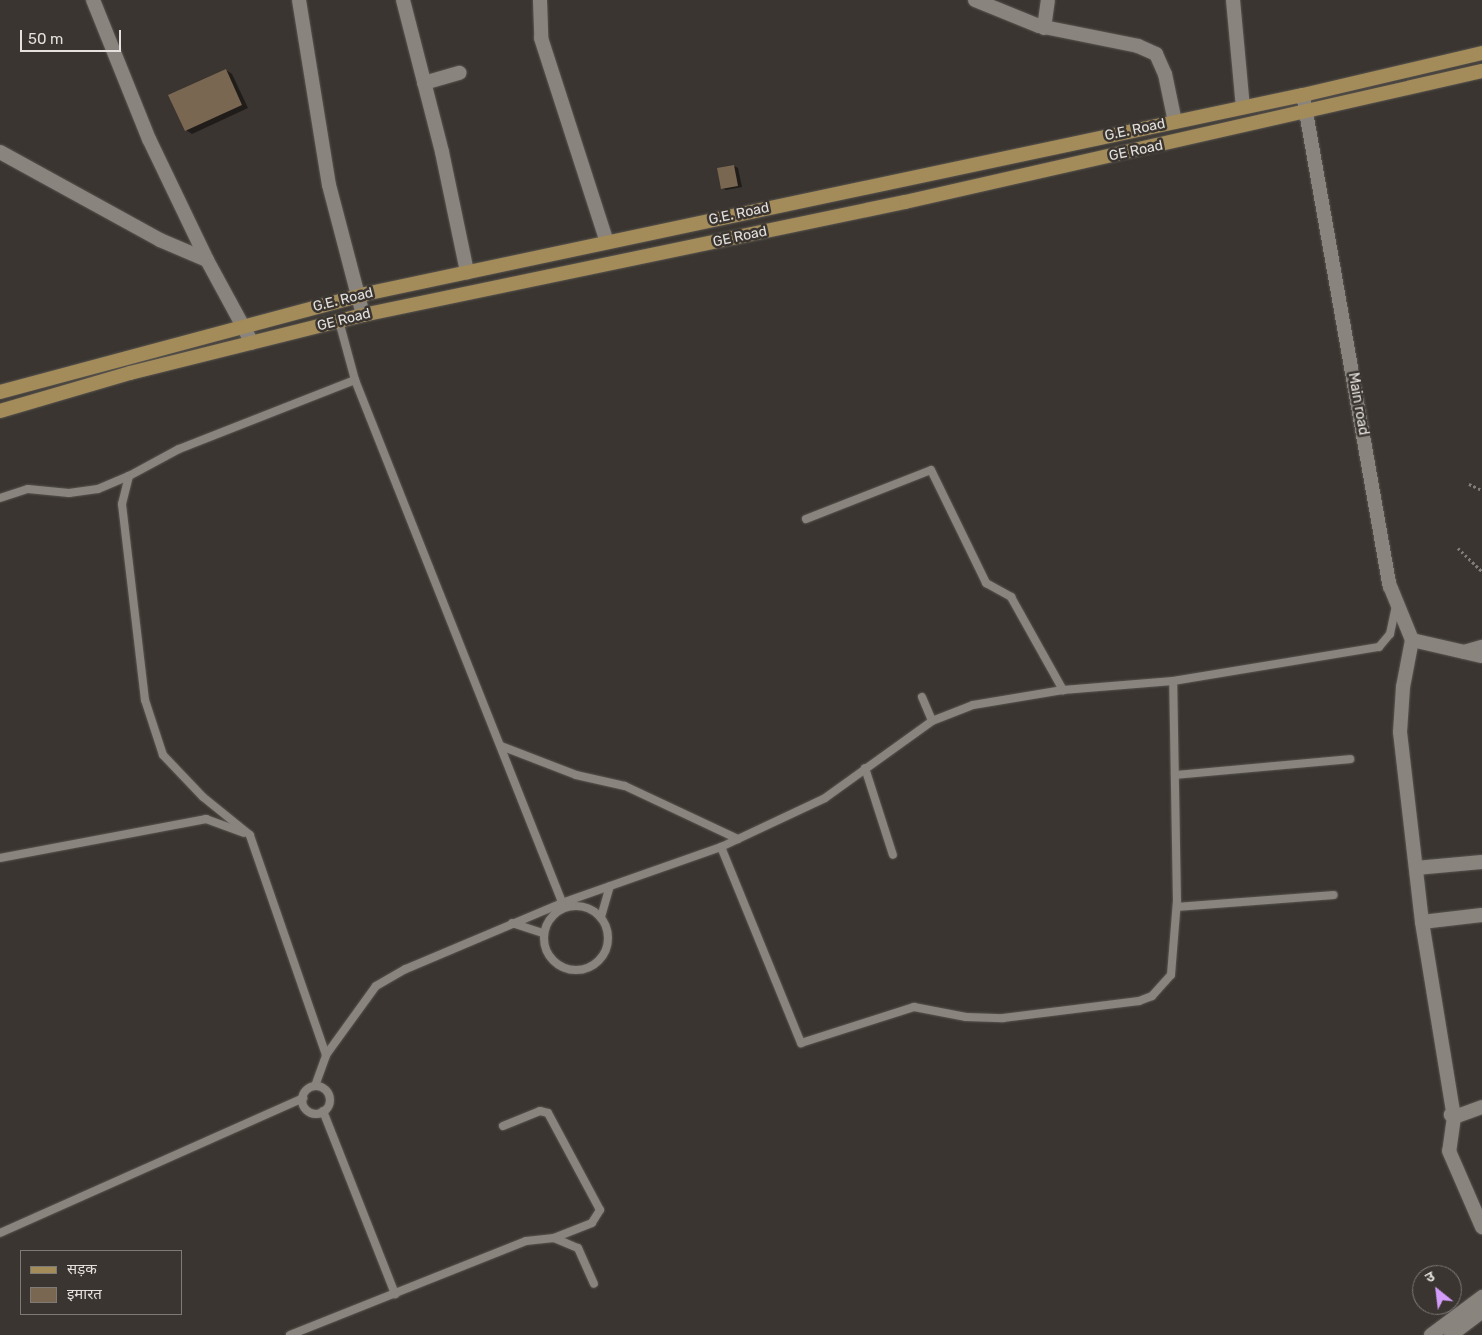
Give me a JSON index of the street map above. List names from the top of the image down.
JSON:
{
  "streets": {
    "main road": ["G.E. Road", "GE Road"],
    "street": ["Main road"]
  },
  "crossings": [
    ["G.E. Road", "Main road"],
    ["GE Road", "Main road"]
  ],
  "legend": ["सड़क", "इमारत"],
  "scale_bar": "50 m",
  "north": "top left"
}
